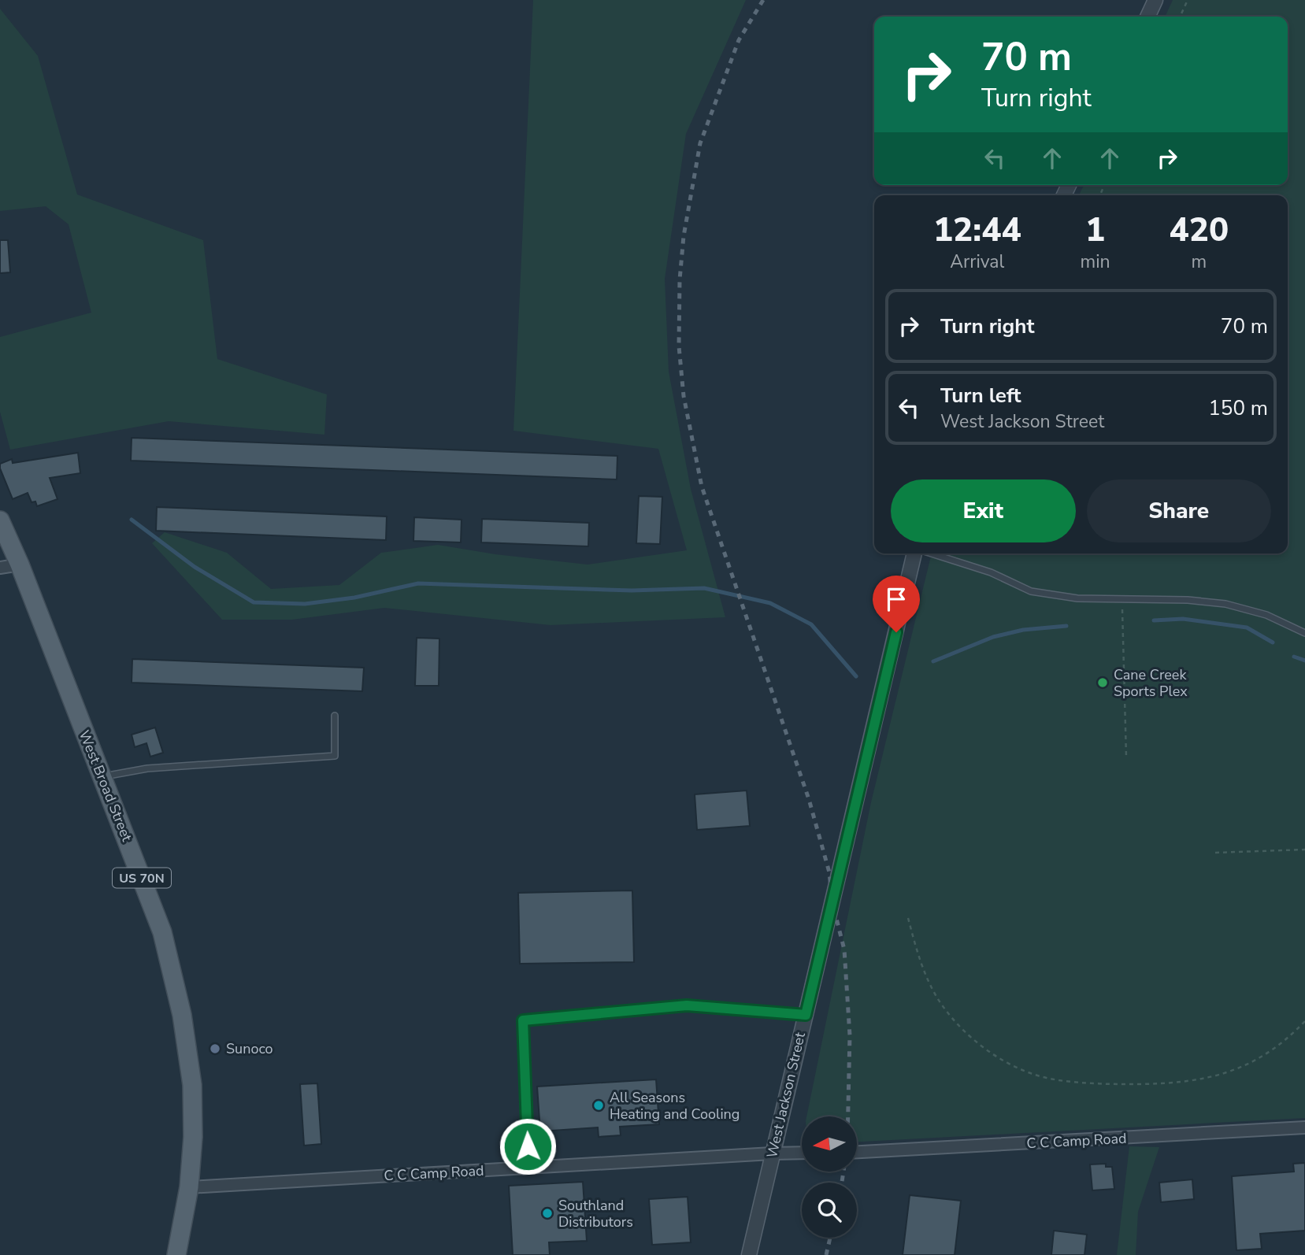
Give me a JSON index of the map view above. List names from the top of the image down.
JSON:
{
  "streets": {
    "main road": ["West Broad Street", "US 70N"],
    "street": ["West Jackson Street", "C C Camp Road"]
  },
  "crossings": [
    ["West Broad Street", "C C Camp Road"],
    ["West Jackson Street", "C C Camp Road"]
  ],
  "places": [
    "Cane Creek Sports Plex",
    "Sunoco",
    "All Seasons Heating and Cooling",
    "Southland Distributors"
  ],
  "north": "left",
  "page": {
    "turn": ["70 m", "Turn right"],
    "eta": [
      "12:44",
      "Arrival",
      "1",
      "min",
      "420",
      "m"
    ],
    "list": [
      {
        "name": "Turn right",
        "value": "70 m"
      },
      {
        "name": "Turn left",
        "note": "West Jackson Street",
        "value": "150 m"
      }
    ],
    "buttons": ["Exit", "Share"]
  }
}
